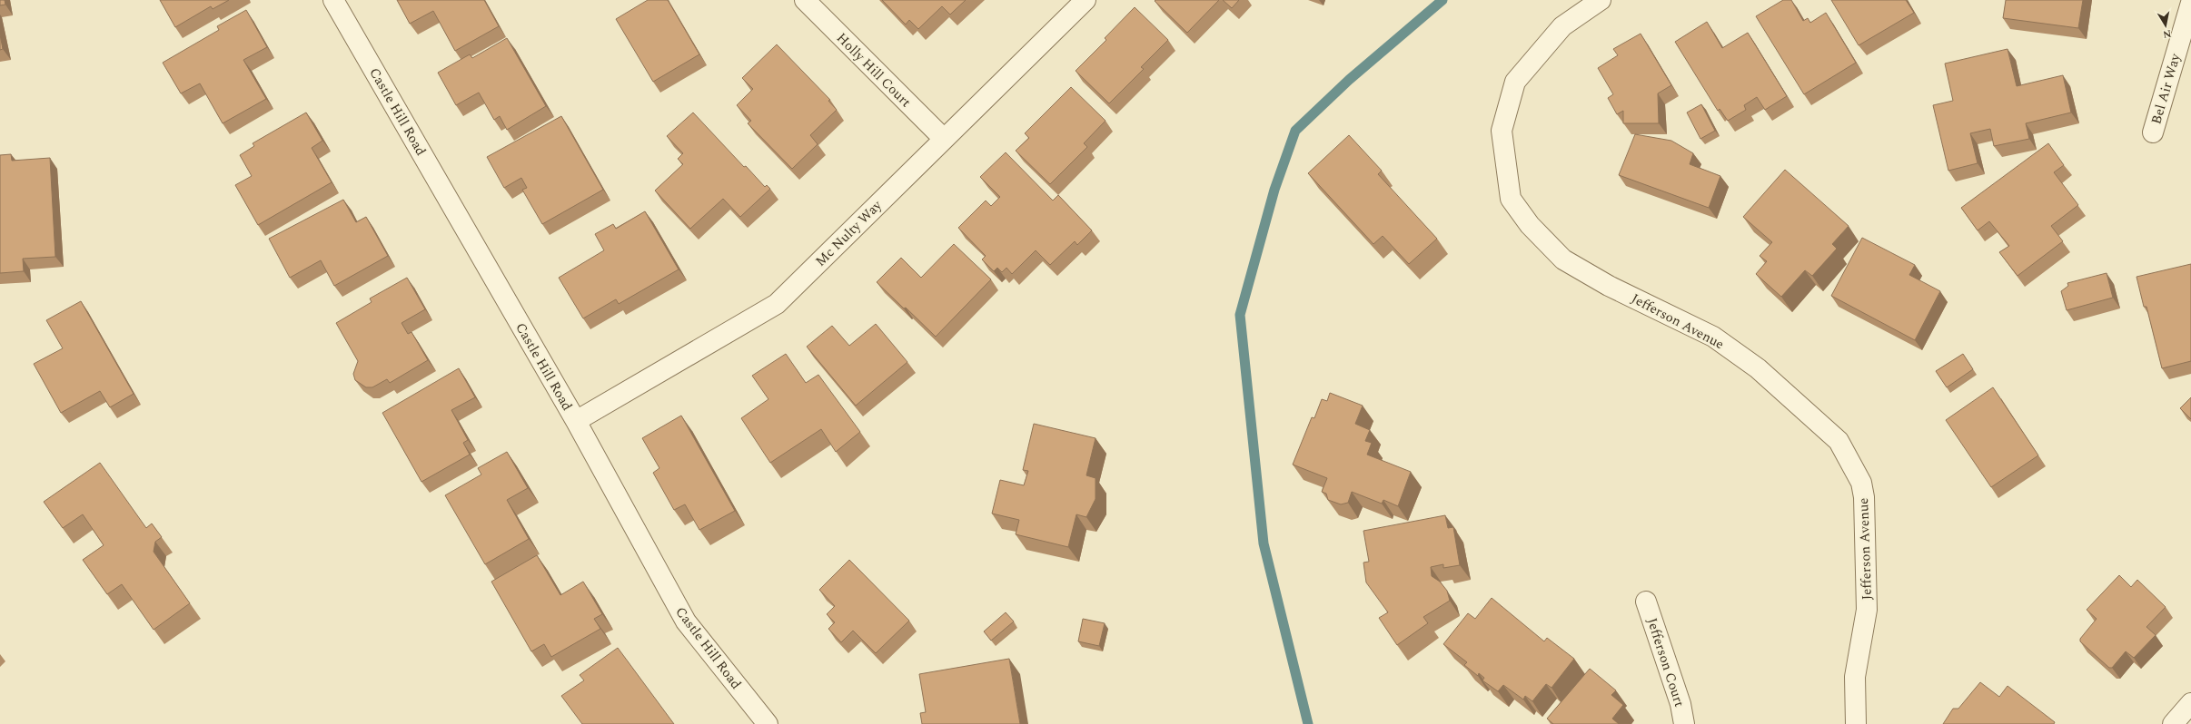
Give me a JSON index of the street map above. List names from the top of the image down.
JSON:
{
  "streets": {
    "street": [
      "Holly Hill Court",
      "Bel Air Way",
      "Castle Hill Road",
      "Mc Nulty Way",
      "Jefferson Avenue",
      "Jefferson Court"
    ]
  },
  "crossings": [
    ["Holly Hill Court", "Mc Nulty Way"],
    ["Castle Hill Road", "Mc Nulty Way"]
  ],
  "north": "bottom"
}
